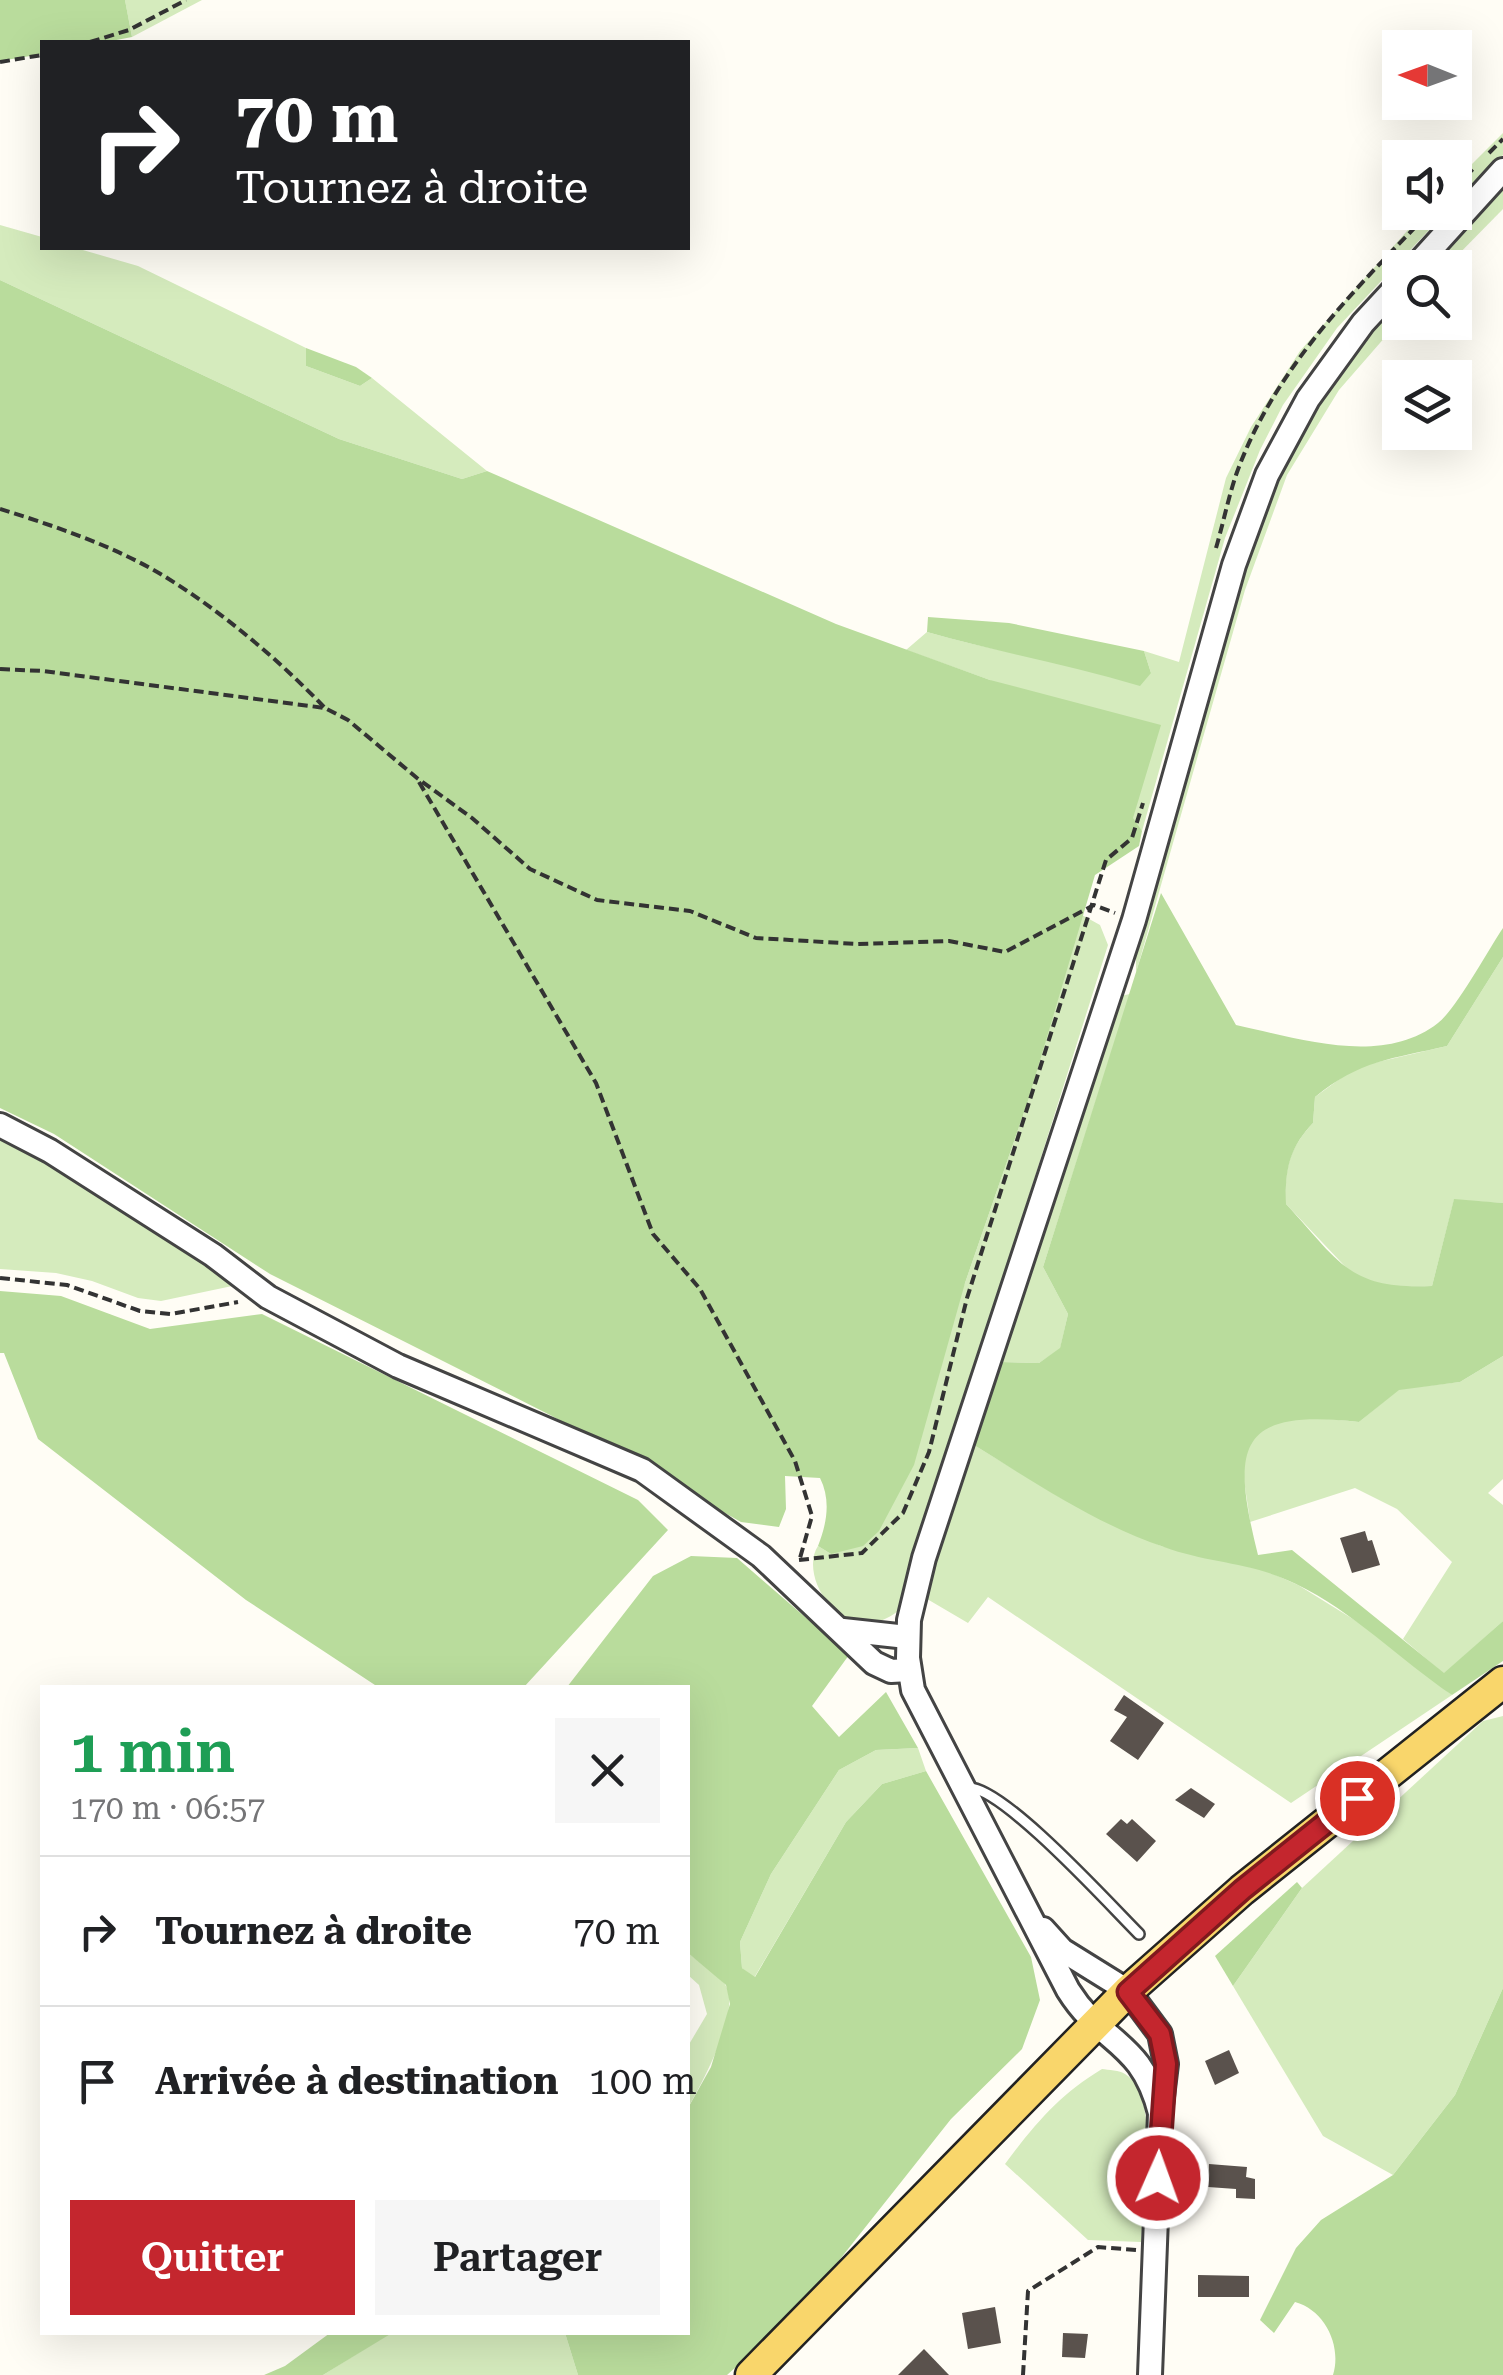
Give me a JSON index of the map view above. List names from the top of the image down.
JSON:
{
  "north": "left",
  "page": {
    "turn": ["70 m", "Tournez à droite"],
    "heading": ["1 min", "170 m · 06:57"],
    "list": [
      {
        "name": "Tournez à droite",
        "value": "70 m"
      },
      {
        "name": "Arrivée à destination",
        "value": "100 m"
      }
    ],
    "buttons": ["Quitter", "Partager"]
  }
}
